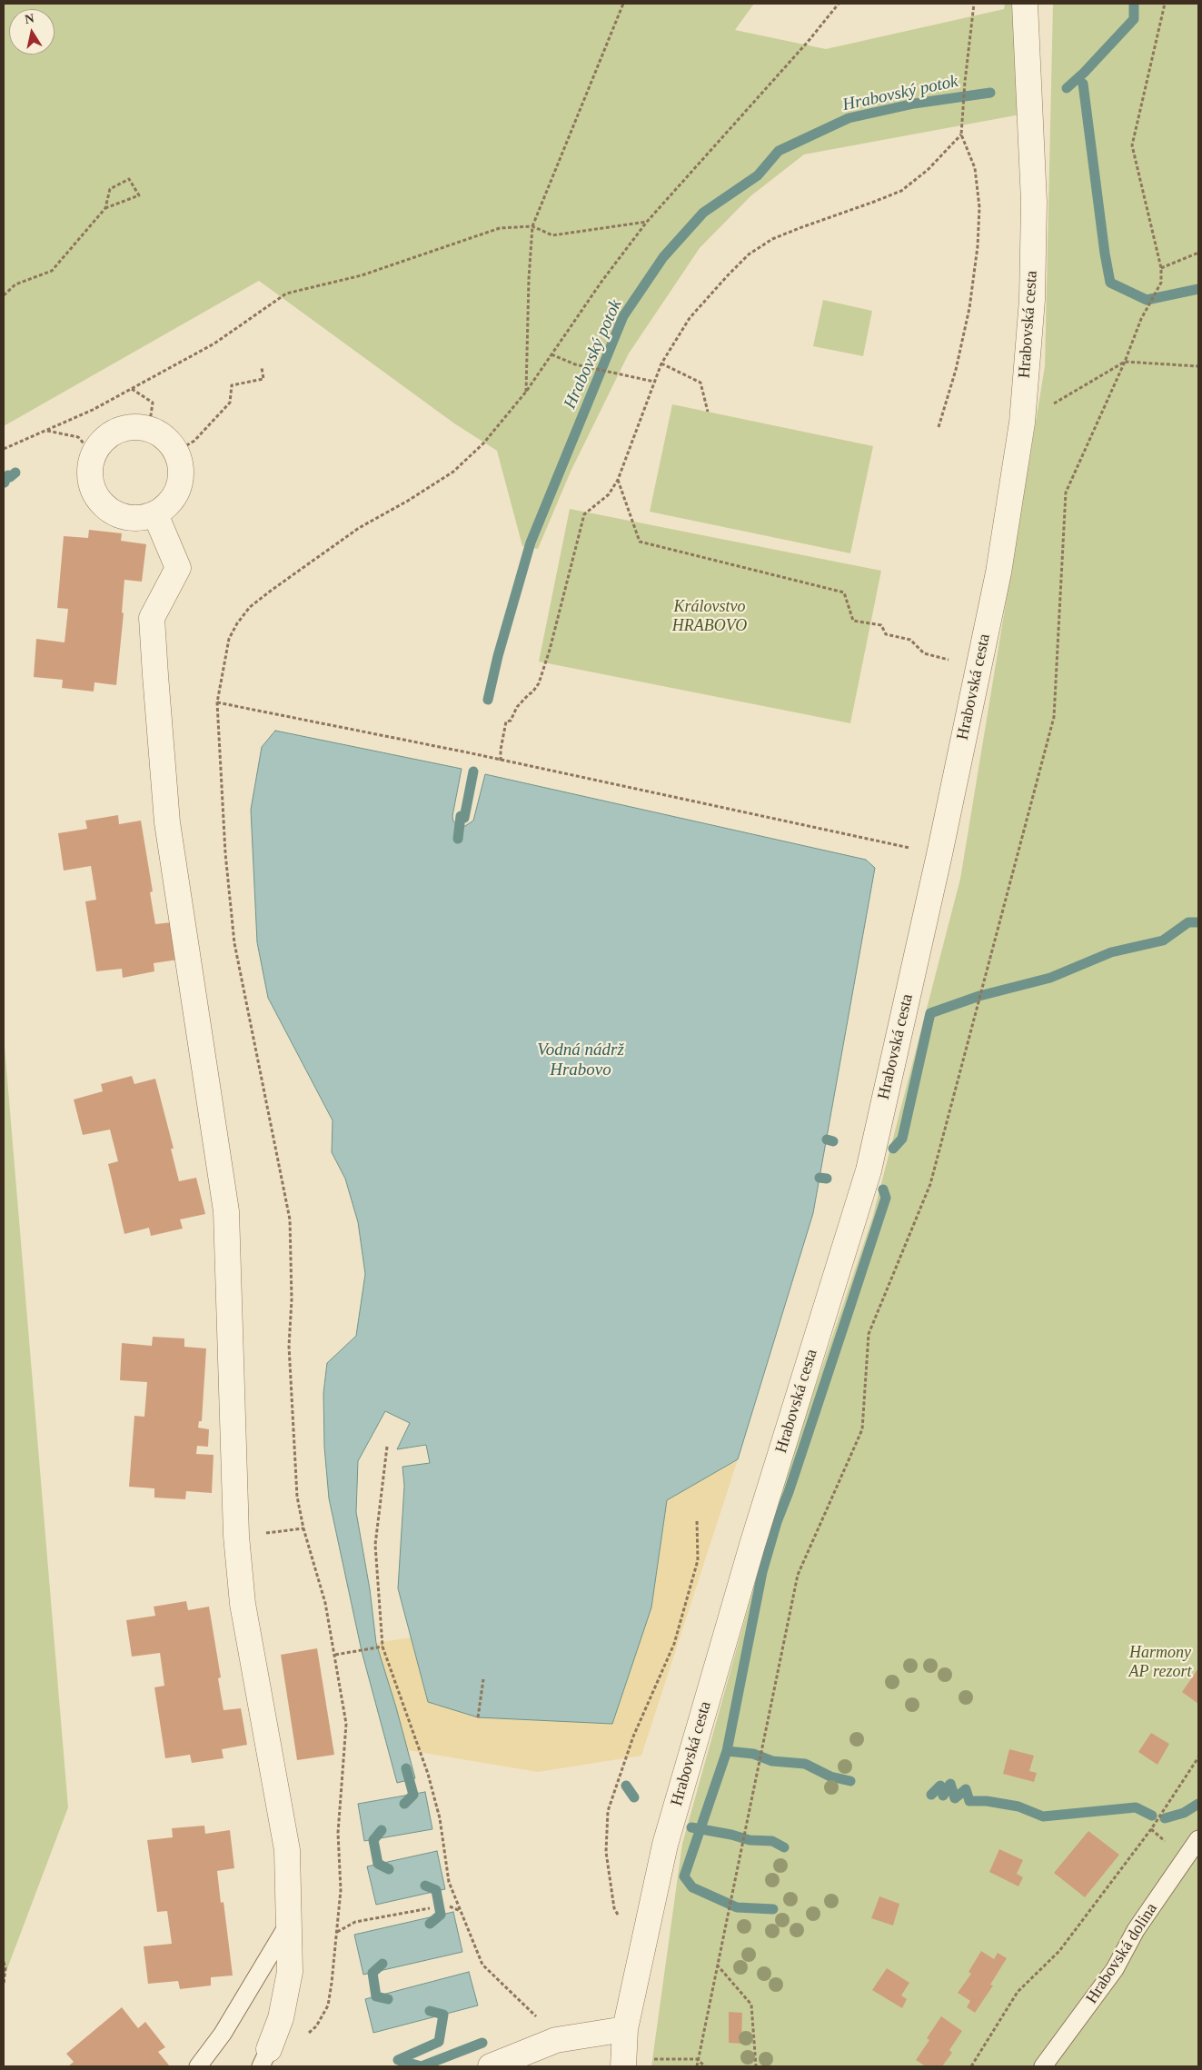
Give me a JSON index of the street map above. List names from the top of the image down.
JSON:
{
  "streets": {
    "street": ["Hrabovská cesta"],
    "lane": ["Hrabovská dolina"]
  },
  "water": ["Hrabovský potok", "Vodná nádrž Hrabovo"],
  "parks": ["Královstvo HRABOVO", "Harmony AP rezort"],
  "north": "top"
}
